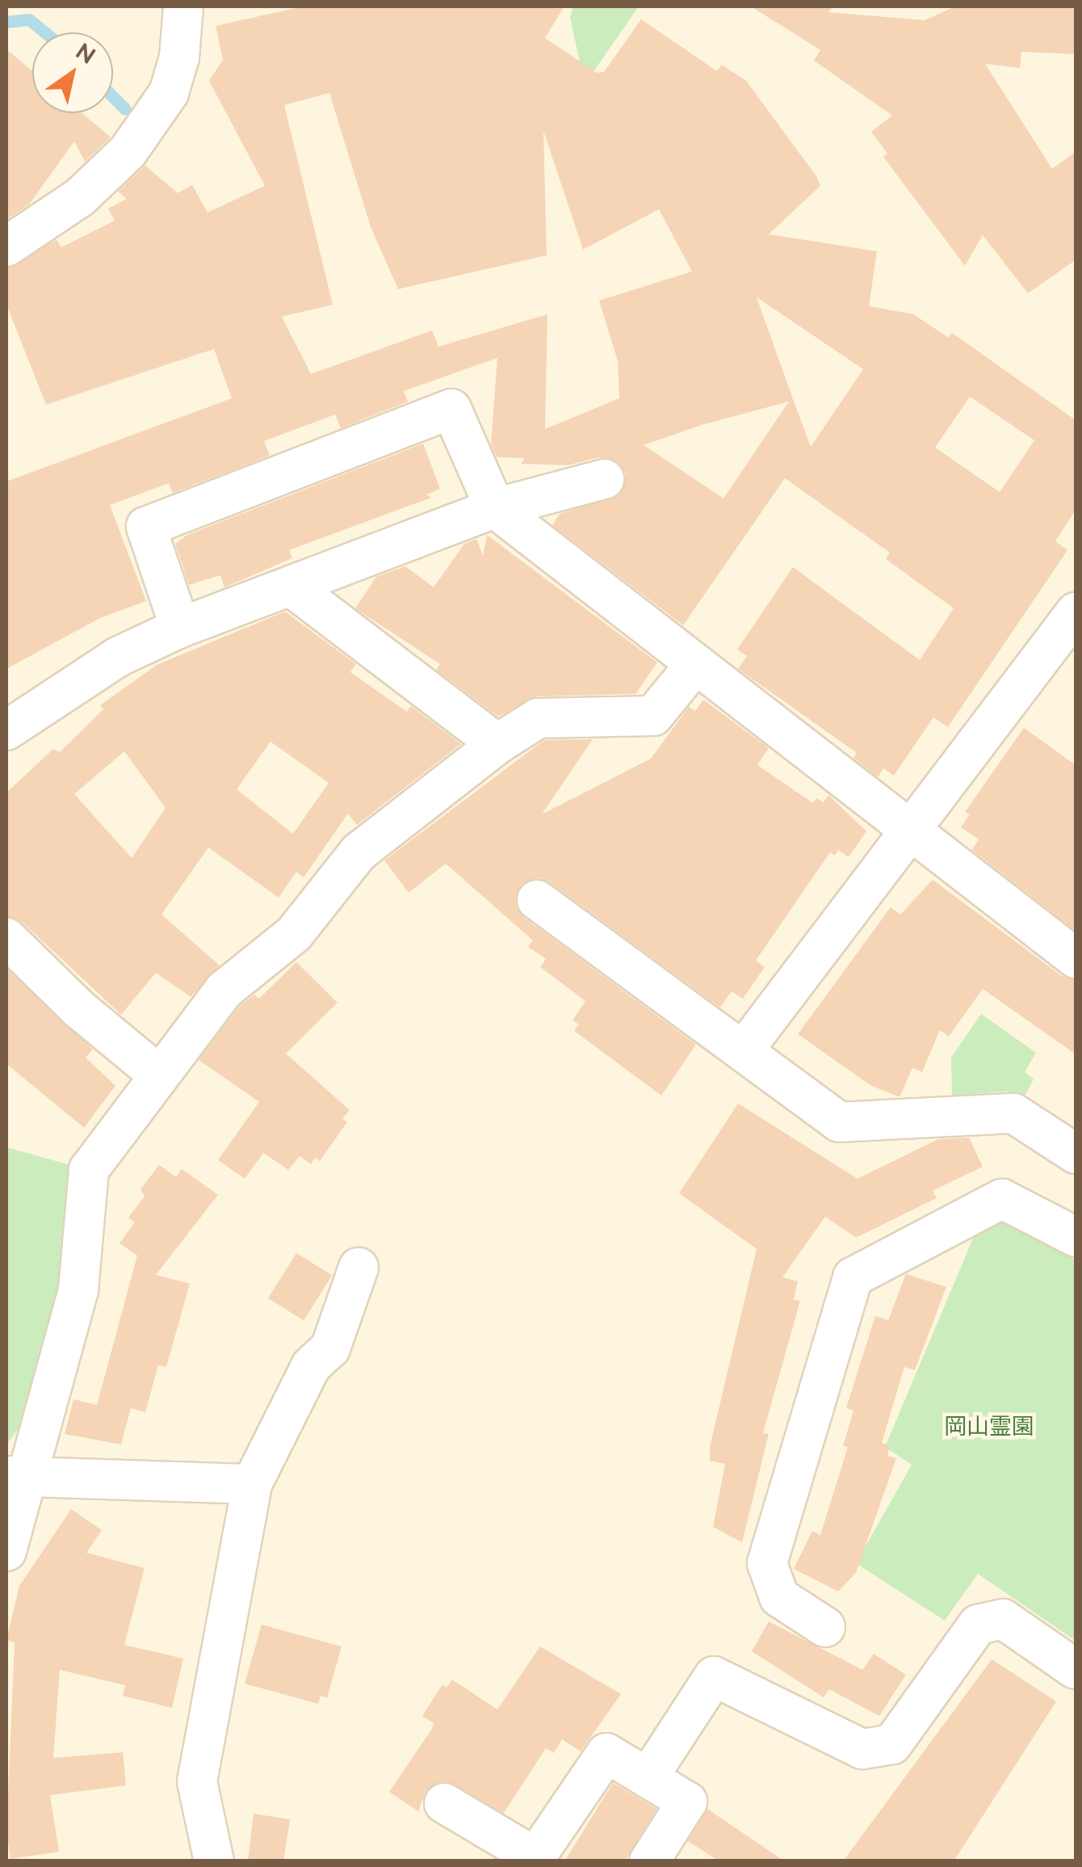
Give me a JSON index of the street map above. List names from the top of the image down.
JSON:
{
  "parks": ["岡山霊園"],
  "north": "top right"
}
